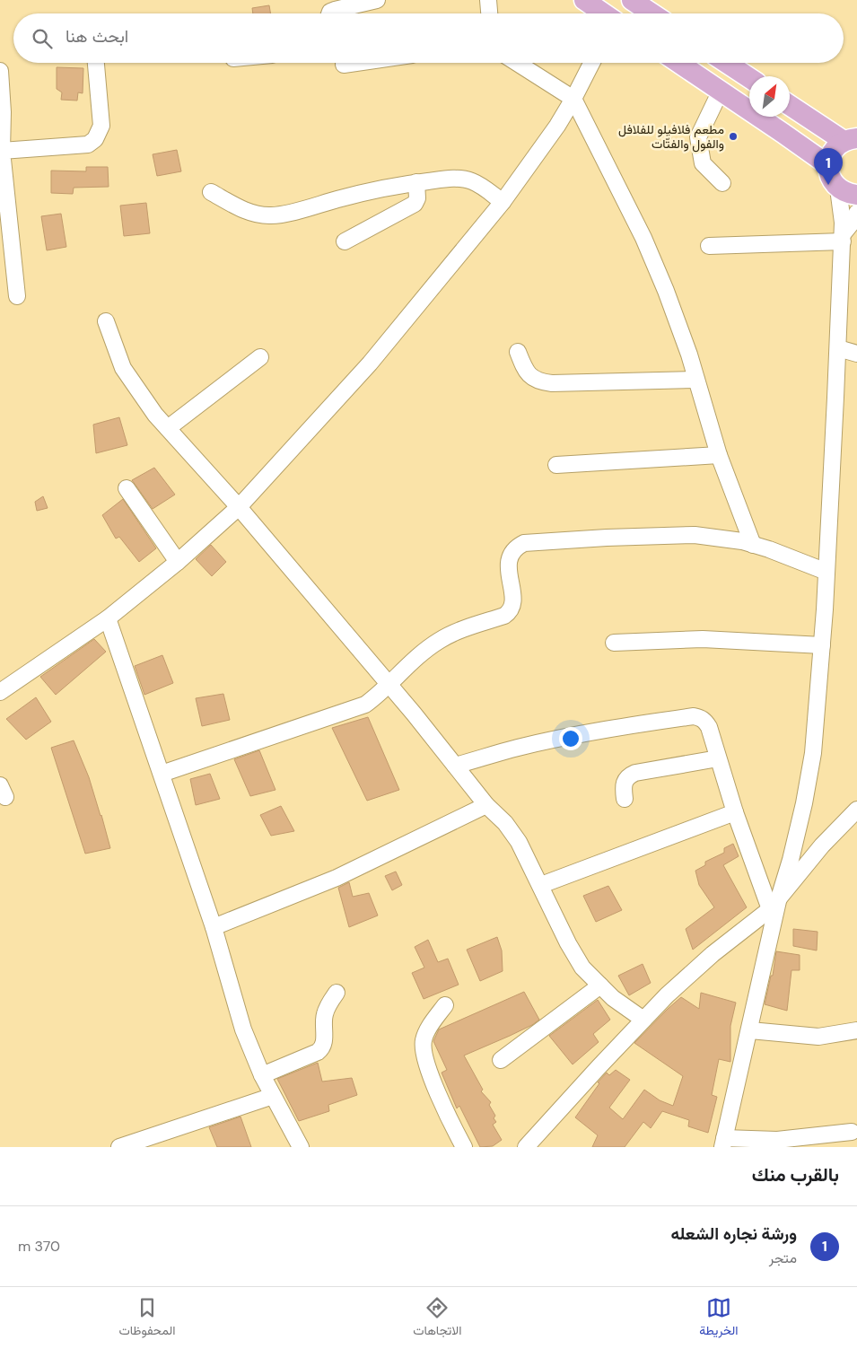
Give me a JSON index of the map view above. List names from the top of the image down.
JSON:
{
  "places": ["مطعم فلافيلو للفلافل والفول والفتّات"],
  "north": "top right",
  "page": {
    "search": "ابحث هنا",
    "pins": "1",
    "heading": "بالقرب منك",
    "list": [
      {
        "mark": "1",
        "name": "ورشة نجاره الشعله",
        "note": "متجر",
        "value": "370 m"
      }
    ],
    "nav": ["الخريطة", "الاتجاهات", "المحفوظات"]
  }
}
